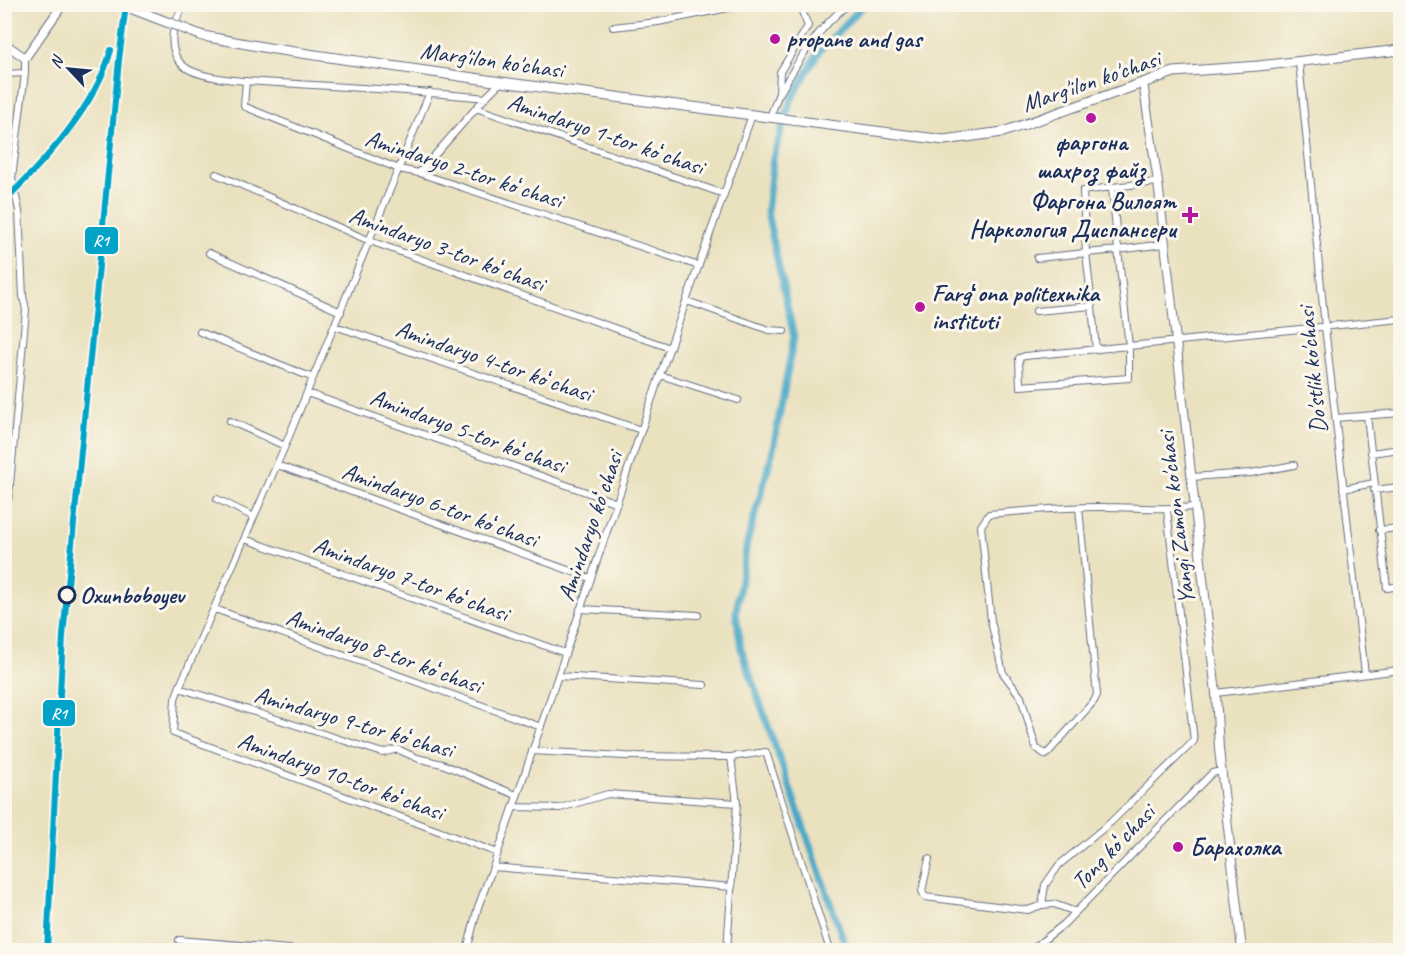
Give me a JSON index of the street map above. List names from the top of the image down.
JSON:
{
  "streets": {
    "main road": ["Marg'ilon ko'chasi"],
    "street": [
      "Amindaryo 1-tor koʻchasi",
      "Amindaryo 2-tor koʻchasi",
      "Amindaryo 3-tor koʻchasi",
      "Amindaryo 4-tor koʻchasi",
      "Do'stlik ko'chasi",
      "Amindaryo 5-tor koʻchasi",
      "Amindaryo 6-tor koʻchasi",
      "Yangi Zamon ko'chasi",
      "Amindaryo koʻchasi",
      "Amindaryo 7-tor koʻchasi",
      "Amindaryo 8-tor koʻchasi",
      "Amindaryo 9-tor koʻchasi",
      "Amindaryo 10-tor koʻchasi",
      "Tong koʻchasi"
    ]
  },
  "crossings": [
    ["Marg'ilon ko'chasi", "Do'stlik ko'chasi"],
    ["Marg'ilon ko'chasi", "Yangi Zamon ko'chasi"],
    ["Marg'ilon ko'chasi", "Amindaryo koʻchasi"],
    ["Amindaryo 1-tor koʻchasi", "Amindaryo koʻchasi"],
    ["Amindaryo 2-tor koʻchasi", "Amindaryo koʻchasi"],
    ["Amindaryo 3-tor koʻchasi", "Amindaryo koʻchasi"],
    ["Amindaryo 4-tor koʻchasi", "Amindaryo koʻchasi"],
    ["Amindaryo 5-tor koʻchasi", "Amindaryo koʻchasi"],
    ["Amindaryo 6-tor koʻchasi", "Amindaryo koʻchasi"],
    ["Yangi Zamon ko'chasi", "Tong koʻchasi"],
    ["Amindaryo koʻchasi", "Amindaryo 7-tor koʻchasi"],
    ["Amindaryo koʻchasi", "Amindaryo 8-tor koʻchasi"],
    ["Amindaryo koʻchasi", "Amindaryo 9-tor koʻchasi"],
    ["Amindaryo koʻchasi", "Amindaryo 10-tor koʻchasi"],
    ["Amindaryo 9-tor koʻchasi", "Amindaryo 10-tor koʻchasi"]
  ],
  "places": {
    "other": [
      "propane and gas",
      "фаргона шахроз файз",
      "Fargʻona politexnika instituti",
      "Oxunboboyev",
      "Барахолка"
    ],
    "health": ["Фаргона Вилоят Наркология Диспансери"]
  },
  "lines": ["transit line R1"],
  "north": "top left"
}
